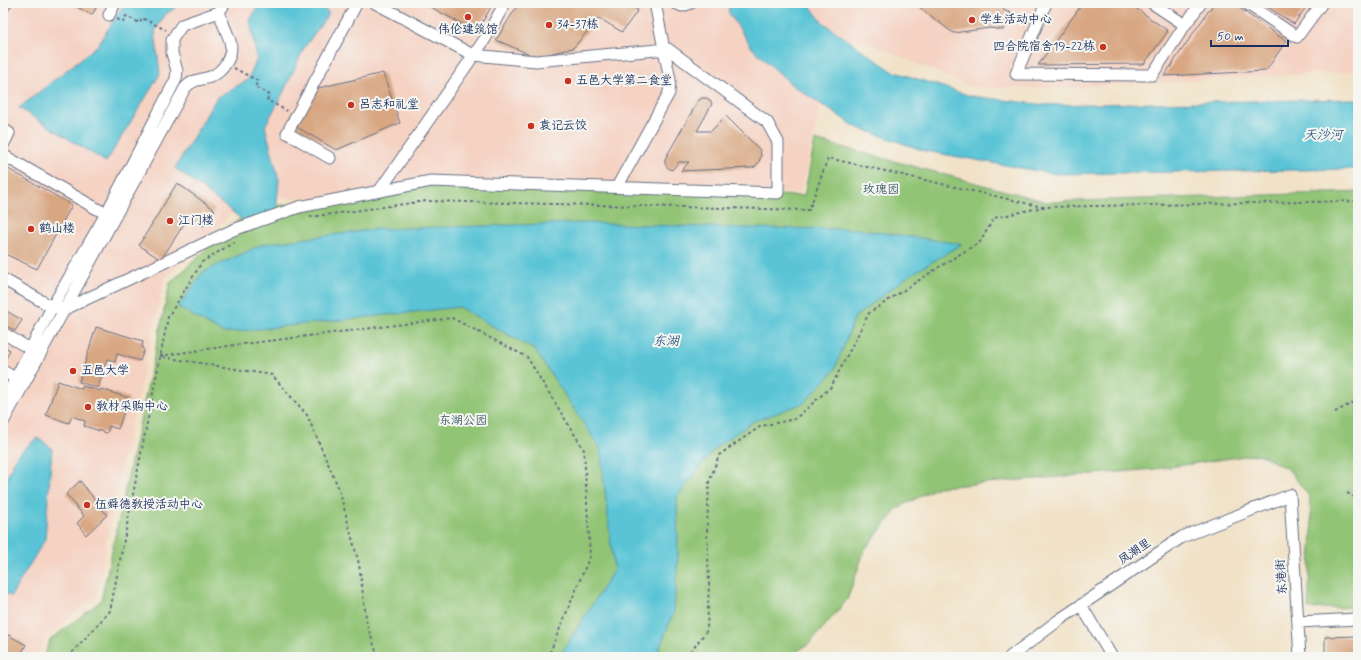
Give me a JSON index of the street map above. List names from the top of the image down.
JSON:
{
  "streets": {
    "street": ["凤潮里", "东港街"]
  },
  "crossings": [
    ["凤潮里", "东港街"]
  ],
  "water": ["天沙河", "东湖"],
  "parks": ["玫瑰园", "东湖公园"],
  "places": [
    "伟伦建筑馆",
    "学生活动中心",
    "34-37栋",
    "四合院宿舍19-22栋",
    "五邑大学第二食堂",
    "吕志和礼堂",
    "袁记云饺",
    "江门楼",
    "鹤山楼",
    "五邑大学",
    "教材采购中心",
    "伍舜德教授活动中心"
  ],
  "scale_bar": "50 m"
}
